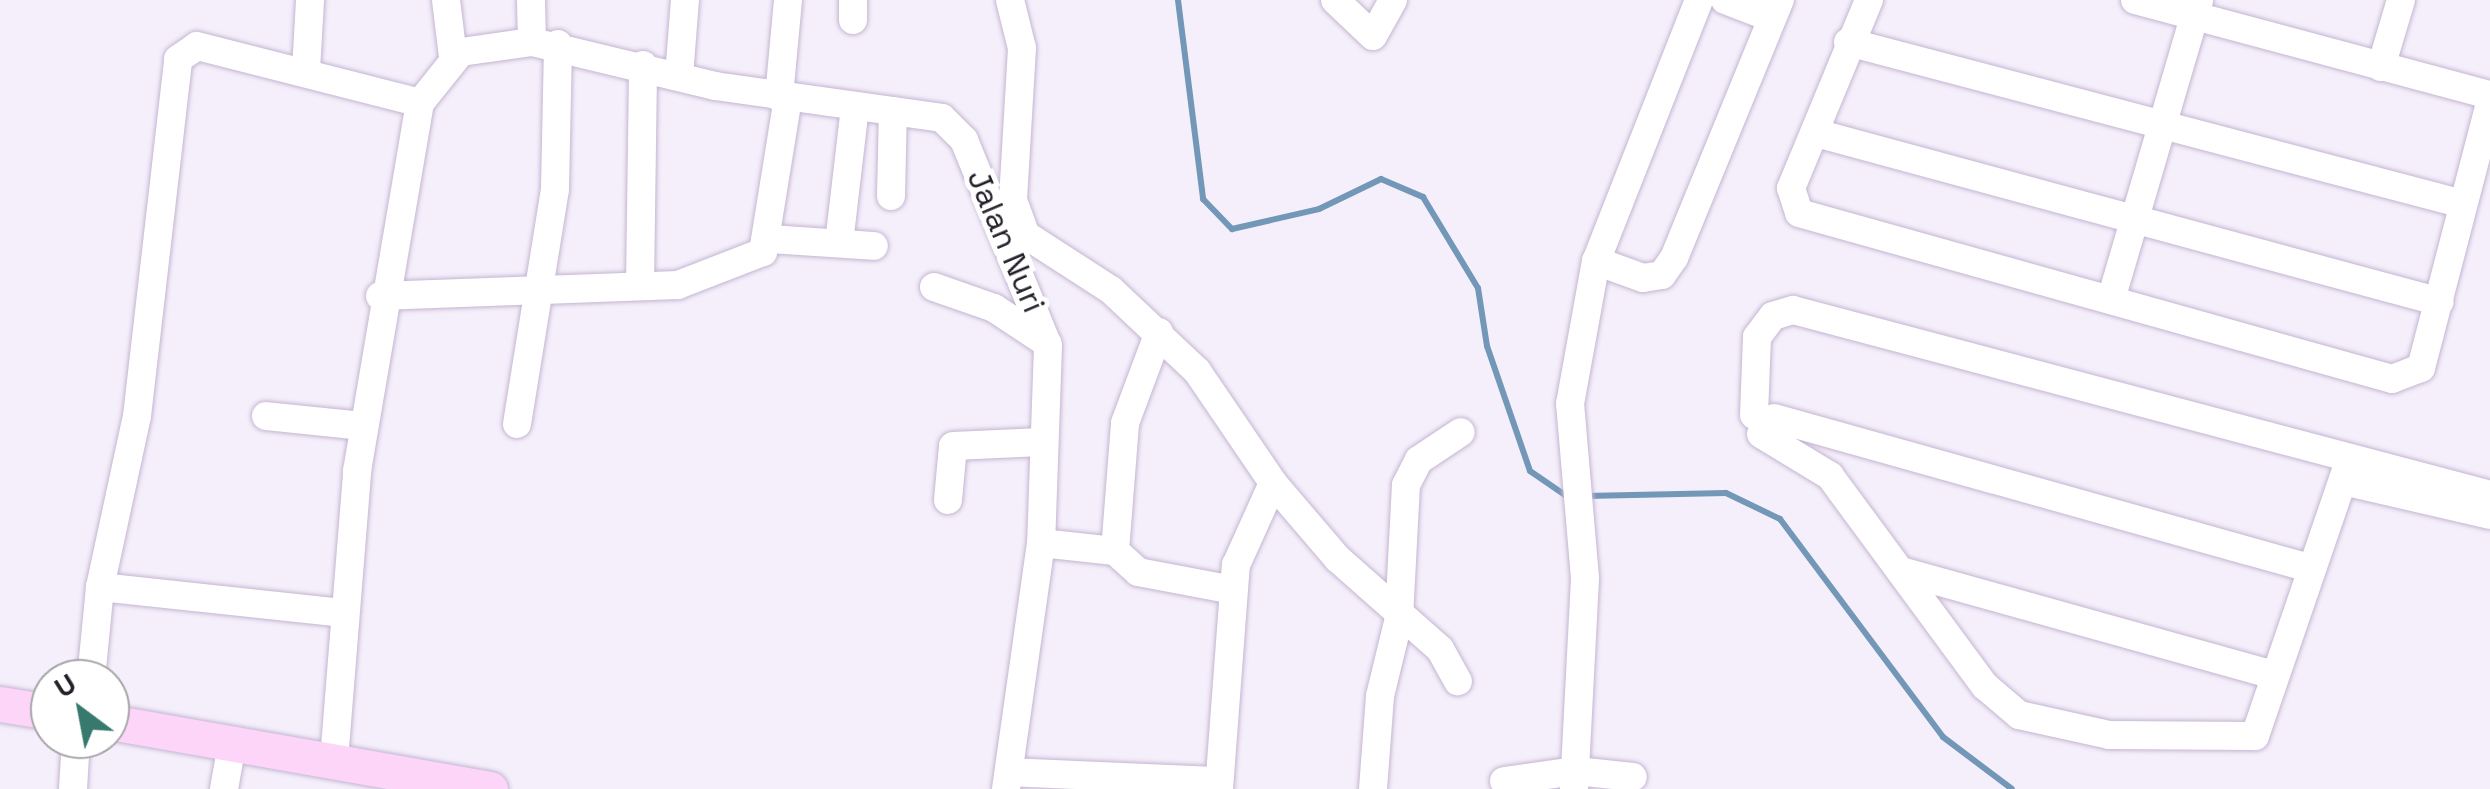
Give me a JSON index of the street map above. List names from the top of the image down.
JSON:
{
  "streets": {
    "street": ["Jalan Nuri"]
  },
  "north": "top left"
}
